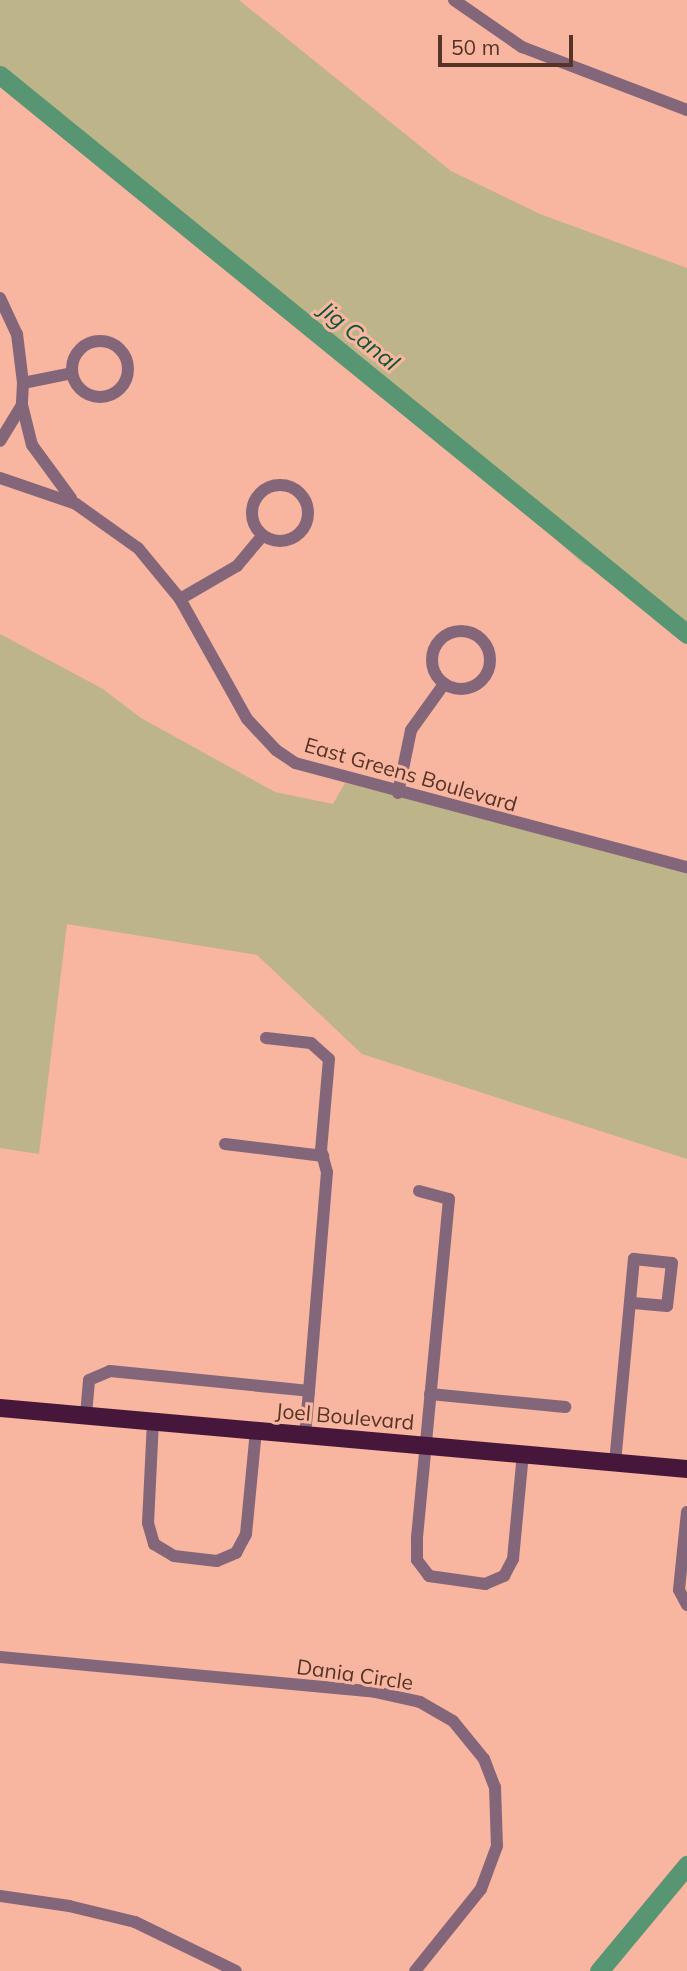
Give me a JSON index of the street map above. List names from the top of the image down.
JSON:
{
  "streets": {
    "main road": ["Joel Boulevard"],
    "street": ["East Greens Boulevard", "Dania Circle"]
  },
  "water": ["Jig Canal"],
  "scale_bar": "50 m"
}
